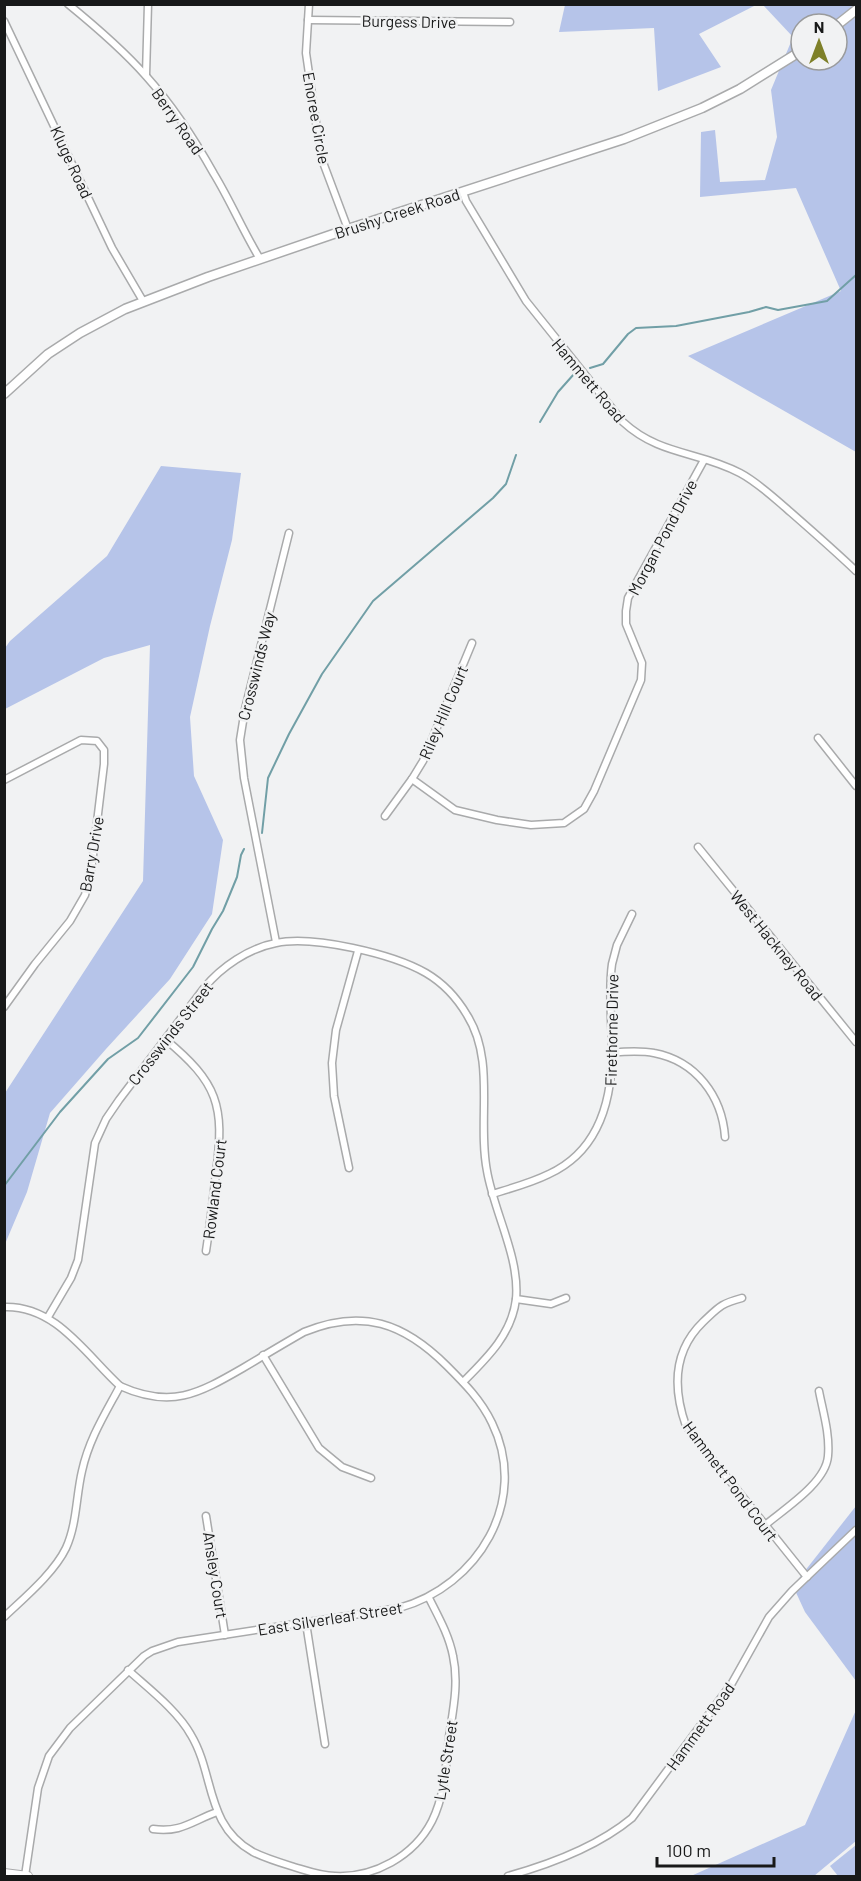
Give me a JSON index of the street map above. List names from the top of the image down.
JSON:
{
  "streets": {
    "main road": ["Brushy Creek Road"],
    "street": [
      "Burgess Drive",
      "Enoree Circle",
      "Berry Road",
      "Kluge Road",
      "Hammett Road",
      "Morgan Pond Drive",
      "Crosswinds Way",
      "Riley Hill Court",
      "Barry Drive",
      "West Hackney Road",
      "Firethorne Drive",
      "Crosswinds Street",
      "Rowland Court",
      "Hammett Pond Court",
      "Ansley Court",
      "East Silverleaf Street",
      "Lytle Street"
    ]
  },
  "crossings": [
    ["Burgess Drive", "Enoree Circle"],
    ["Enoree Circle", "Brushy Creek Road"],
    ["Berry Road", "Brushy Creek Road"],
    ["Kluge Road", "Brushy Creek Road"],
    ["Brushy Creek Road", "Hammett Road"],
    ["Hammett Road", "Morgan Pond Drive"],
    ["Hammett Road", "Hammett Pond Court"],
    ["Morgan Pond Drive", "Riley Hill Court"],
    ["Crosswinds Way", "Crosswinds Street"],
    ["Firethorne Drive", "Crosswinds Street"],
    ["Crosswinds Street", "Rowland Court"],
    ["Crosswinds Street", "East Silverleaf Street"],
    ["Ansley Court", "East Silverleaf Street"],
    ["East Silverleaf Street", "Lytle Street"]
  ],
  "scale_bar": "100 m",
  "north": "top"
}
